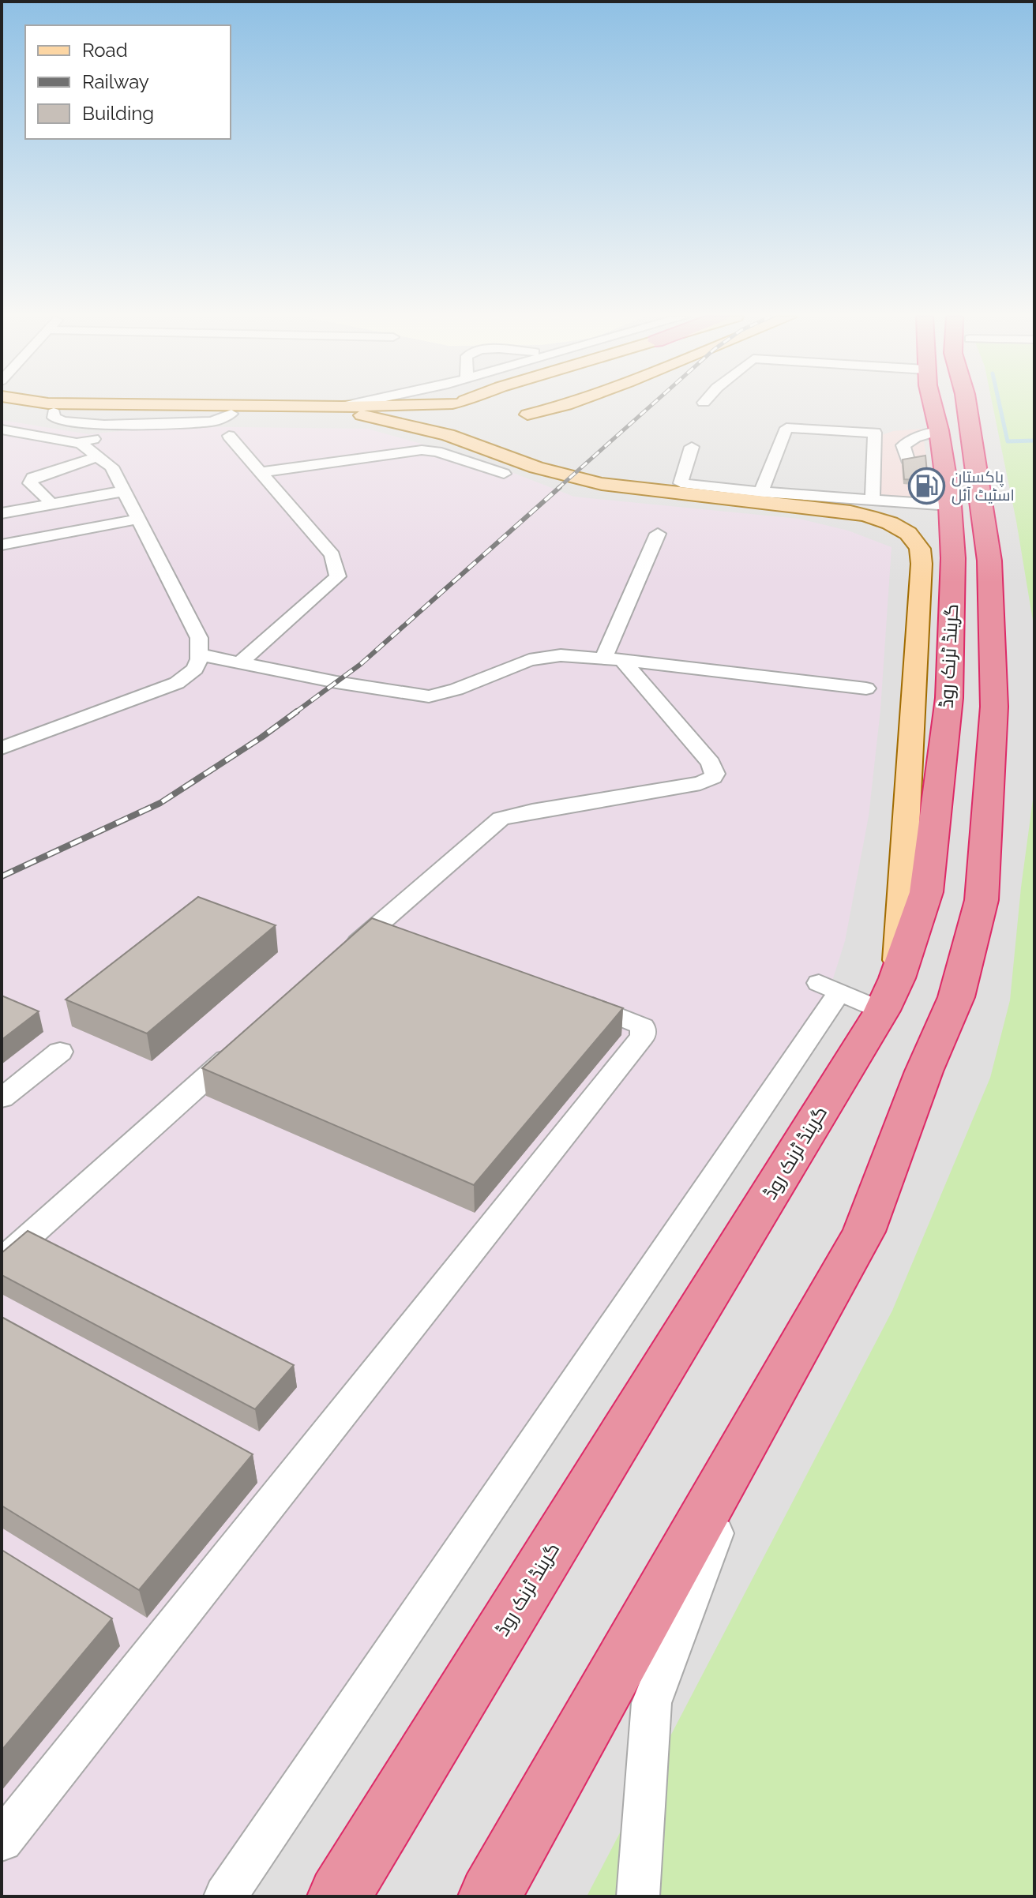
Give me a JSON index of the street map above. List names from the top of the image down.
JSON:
{
  "streets": {
    "highway": ["گرینڈ ٹرنک روڈ"]
  },
  "places": {
    "fuel station": ["پاکستان اسٹیٹ آئل"]
  },
  "legend": ["Road", "Railway", "Building"]
}
